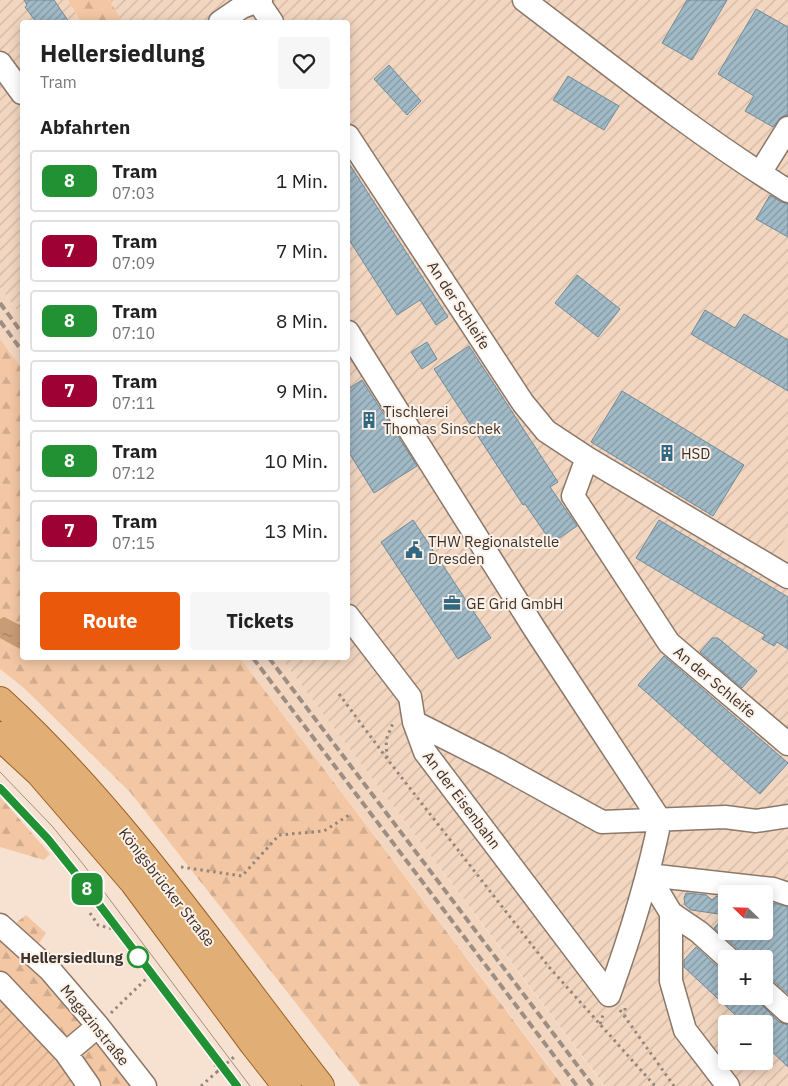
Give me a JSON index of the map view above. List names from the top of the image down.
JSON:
{
  "streets": {
    "main road": ["Königsbrücker Straße"],
    "street": ["An der Schleife", "An der Eisenbahn", "Magazinstraße"]
  },
  "places": {
    "building": ["Tischlerei Thomas Sinschek", "HSD"],
    "public building": ["THW Regionalstelle Dresden"],
    "office": ["GE Grid GmbH"],
    "other": ["Hellersiedlung"]
  },
  "lines": ["tram line 8"],
  "north": "top left",
  "page": {
    "on_map": "8",
    "heading": [
      ["Hellersiedlung", "Tram"],
      "Abfahrten"
    ],
    "list": [
      {
        "mark": "8",
        "name": "Tram",
        "note": "07:03",
        "value": "1 Min."
      },
      {
        "mark": "7",
        "name": "Tram",
        "note": "07:09",
        "value": "7 Min."
      },
      {
        "mark": "8",
        "name": "Tram",
        "note": "07:10",
        "value": "8 Min."
      },
      {
        "mark": "7",
        "name": "Tram",
        "note": "07:11",
        "value": "9 Min."
      },
      {
        "mark": "8",
        "name": "Tram",
        "note": "07:12",
        "value": "10 Min."
      },
      {
        "mark": "7",
        "name": "Tram",
        "note": "07:15",
        "value": "13 Min."
      }
    ],
    "buttons": ["Route", "Tickets"],
    "map_buttons": ["+", "−"]
  }
}
